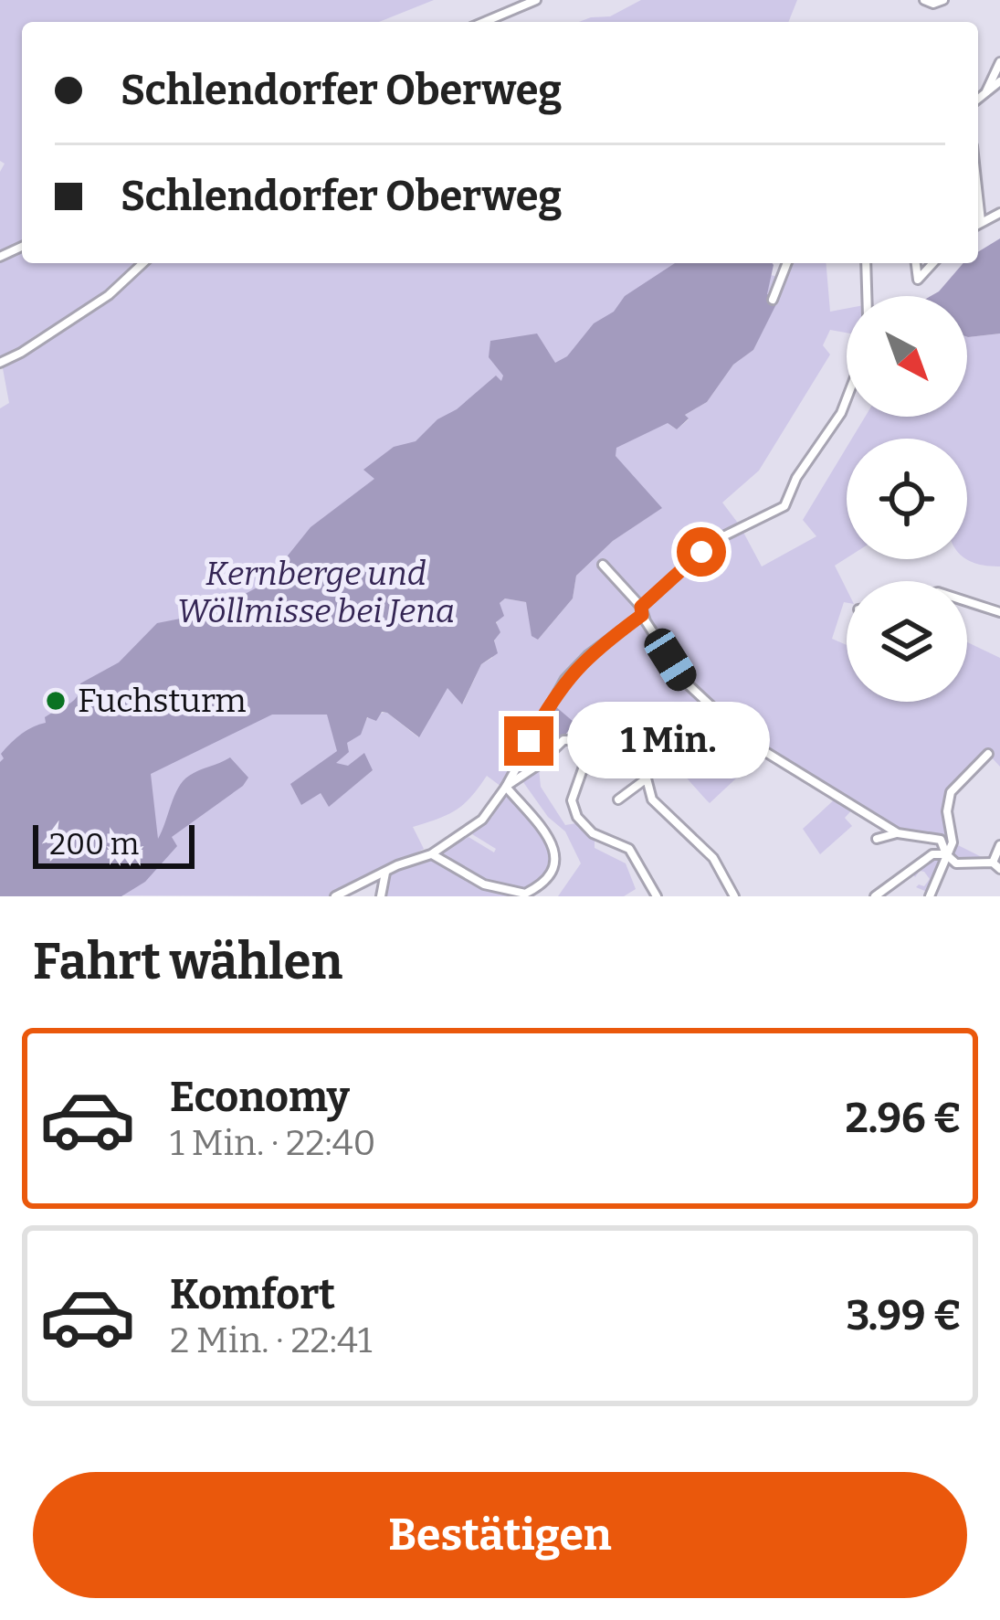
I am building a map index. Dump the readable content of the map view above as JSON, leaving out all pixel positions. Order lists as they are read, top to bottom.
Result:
{
  "parks": ["Kernberge und Wöllmisse bei Jena"],
  "places": ["Fuchsturm"],
  "scale_bar": "200 m",
  "north": "bottom right",
  "page": {
    "banner": ["Schlendorfer Oberweg", "Schlendorfer Oberweg"],
    "bubble": "1 Min.",
    "scale": "200 m",
    "heading": "Fahrt wählen",
    "list": [
      {
        "name": "Economy",
        "note": "1 Min. · 22:40",
        "value": "2.96 €"
      },
      {
        "name": "Komfort",
        "note": "2 Min. · 22:41",
        "value": "3.99 €"
      }
    ],
    "buttons": "Bestätigen"
  }
}
